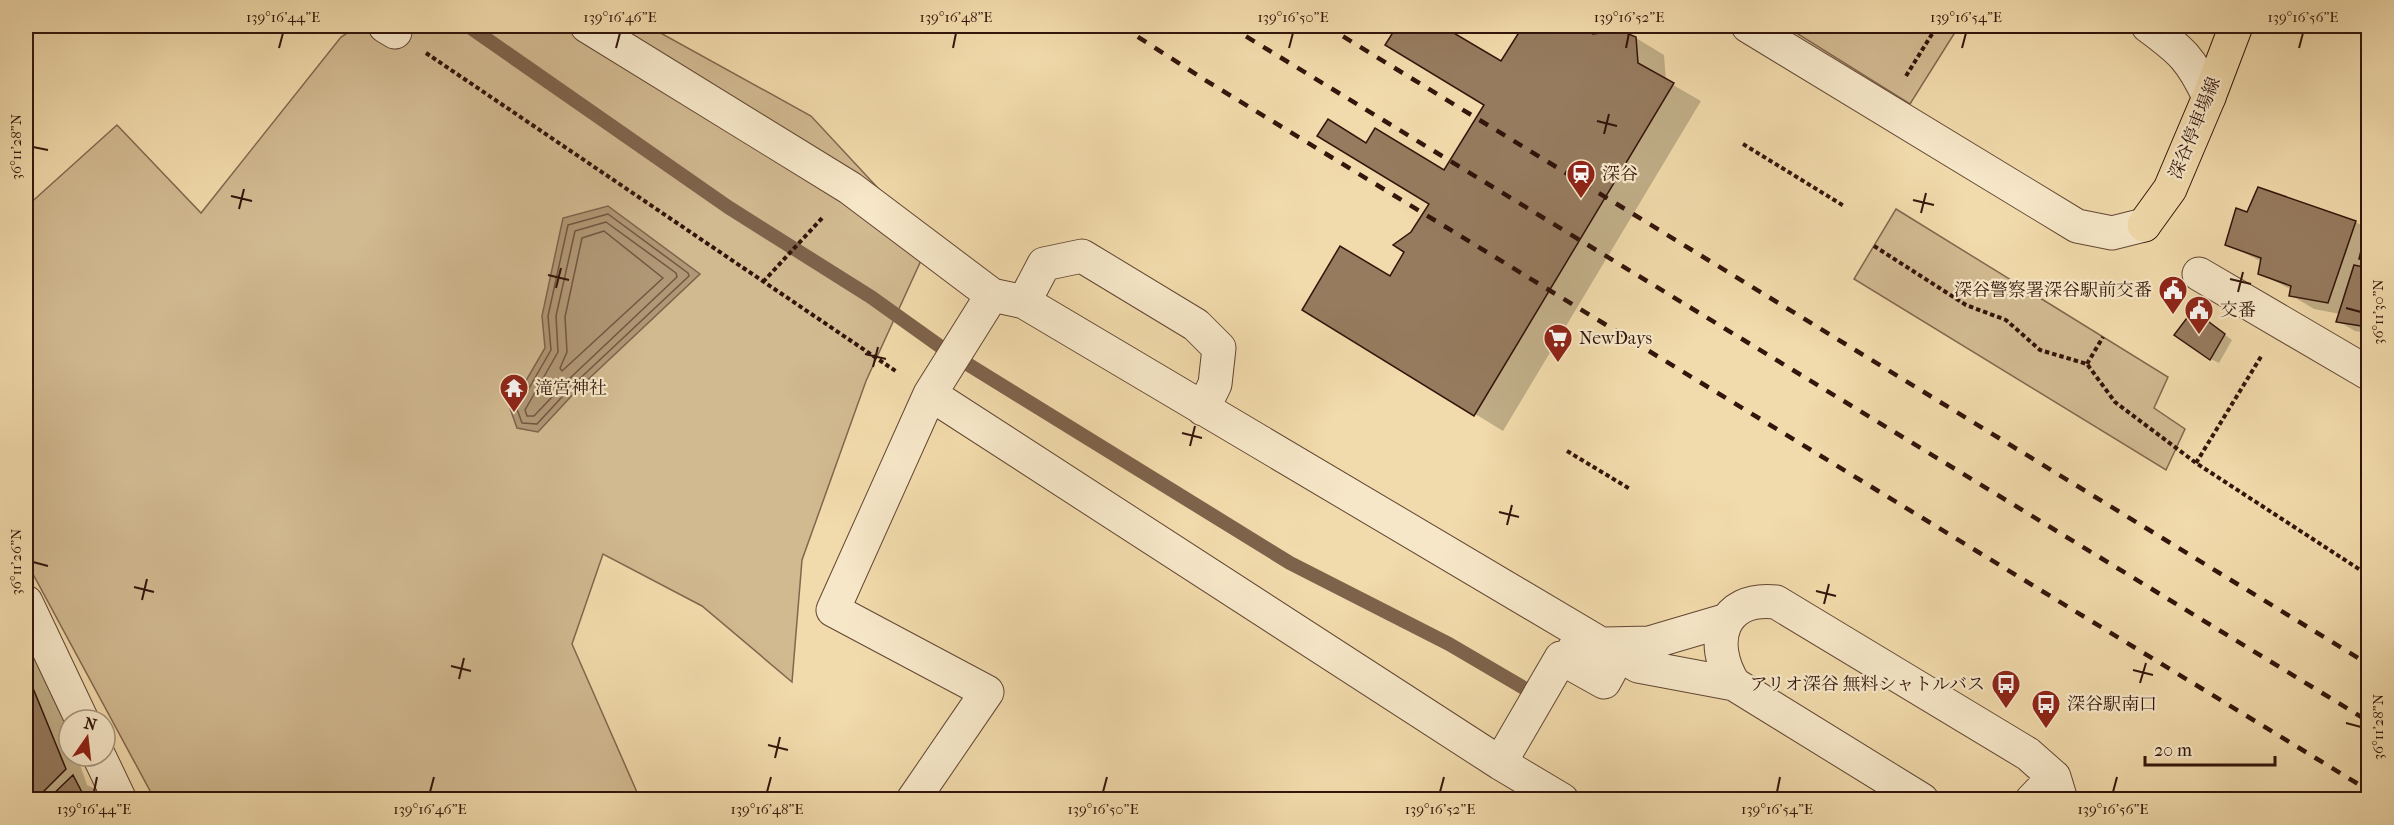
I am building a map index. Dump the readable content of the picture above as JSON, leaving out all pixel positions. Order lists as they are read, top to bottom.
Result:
{
  "streets": {
    "main road": ["深谷停車場線"]
  },
  "places": {
    "station": ["深谷"],
    "public building": ["深谷警察署深谷駅前交番", "交番"],
    "supermarket": ["NewDays"],
    "temple": ["滝宮神社"],
    "bus stop": ["アリオ深谷 無料シャトルバス", "深谷駅南口"]
  },
  "scale_bar": "20 m",
  "north": "top",
  "coordinates": [
    "139°16'44\"E",
    "139°16'46\"E",
    "139°16'48\"E",
    "139°16'50\"E",
    "139°16'52\"E",
    "139°16'54\"E",
    "139°16'56\"E",
    "36°11'28\"N",
    "36°11'30\"N",
    "36°11'26\"N"
  ]
}
